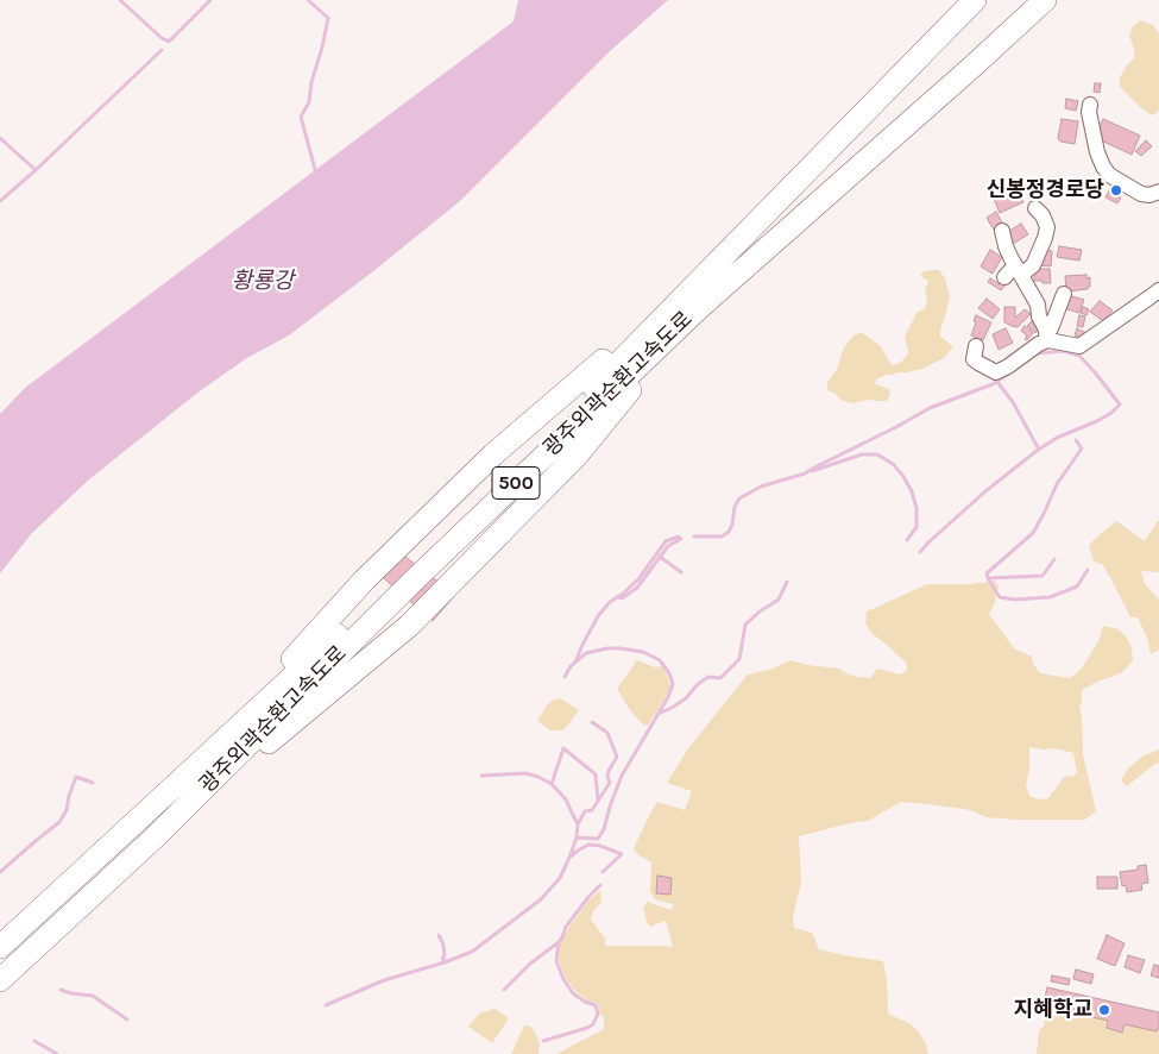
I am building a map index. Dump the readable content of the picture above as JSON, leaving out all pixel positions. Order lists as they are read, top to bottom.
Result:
{
  "streets": {
    "highway": ["광주외곽순환고속도로", "500"]
  },
  "water": ["황룡강"],
  "places": ["신봉정경로당", "지혜학교"]
}
